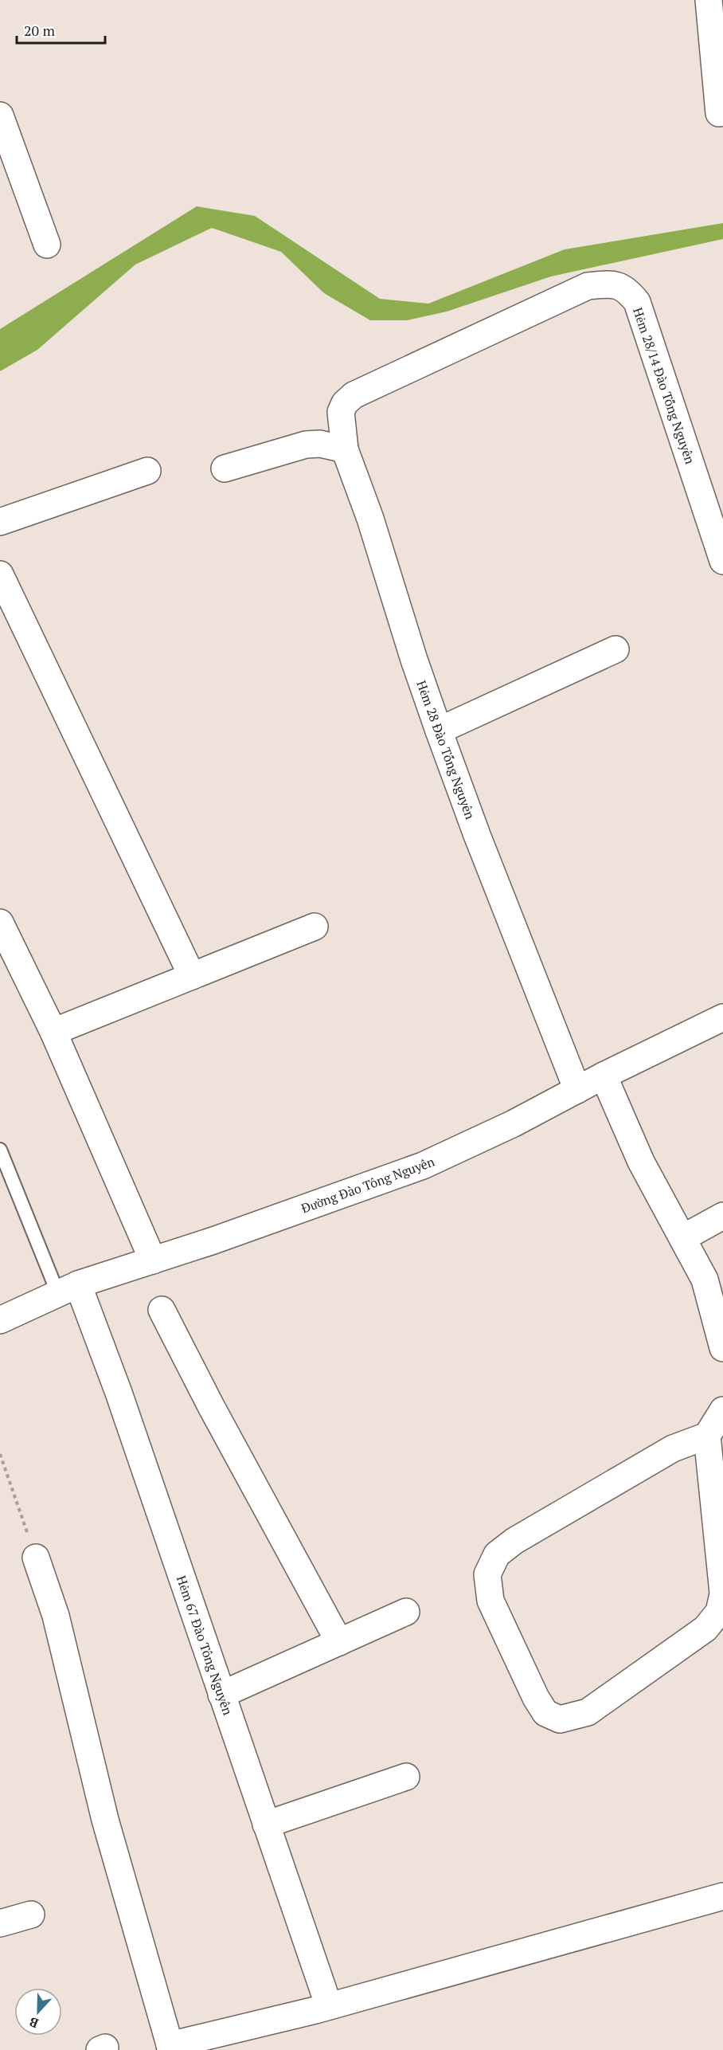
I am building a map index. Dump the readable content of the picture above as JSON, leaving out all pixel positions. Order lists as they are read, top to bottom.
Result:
{
  "streets": {
    "street": [
      "Hẻm 28/14 Đào Tống Nguyên",
      "Hẻm 28 Đào Tống Nguyên",
      "Đường Đào Tông Nguyên",
      "Hẻm 67 Đào Tông Nguyên"
    ]
  },
  "crossings": [
    ["Hẻm 28/14 Đào Tống Nguyên", "Hẻm 28 Đào Tống Nguyên"],
    ["Hẻm 28 Đào Tống Nguyên", "Đường Đào Tông Nguyên"],
    ["Đường Đào Tông Nguyên", "Hẻm 67 Đào Tông Nguyên"]
  ],
  "scale_bar": "20 m",
  "north": "bottom"
}
